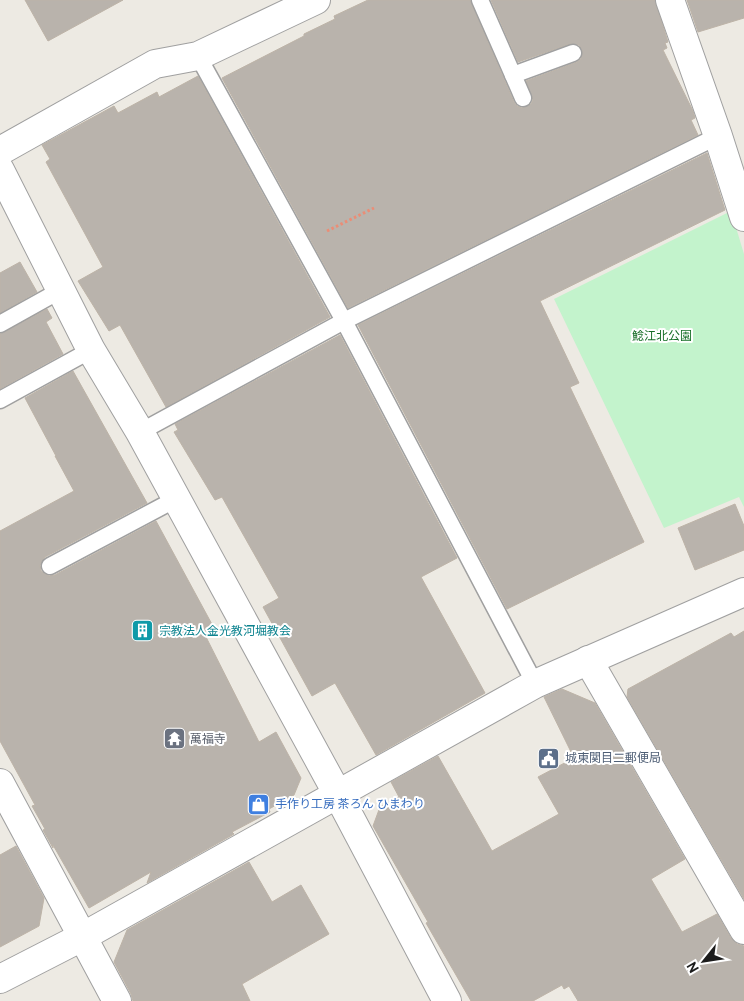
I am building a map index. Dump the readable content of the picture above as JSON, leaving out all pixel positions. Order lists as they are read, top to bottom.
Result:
{
  "parks": ["鯰江北公園"],
  "places": {
    "building": ["宗教法人金光教河堀教会"],
    "temple": ["萬福寺"],
    "public building": ["城東関目二郵便局"],
    "shop": ["手作り工房 茶ろん ひまわり"]
  },
  "north": "bottom left"
}
